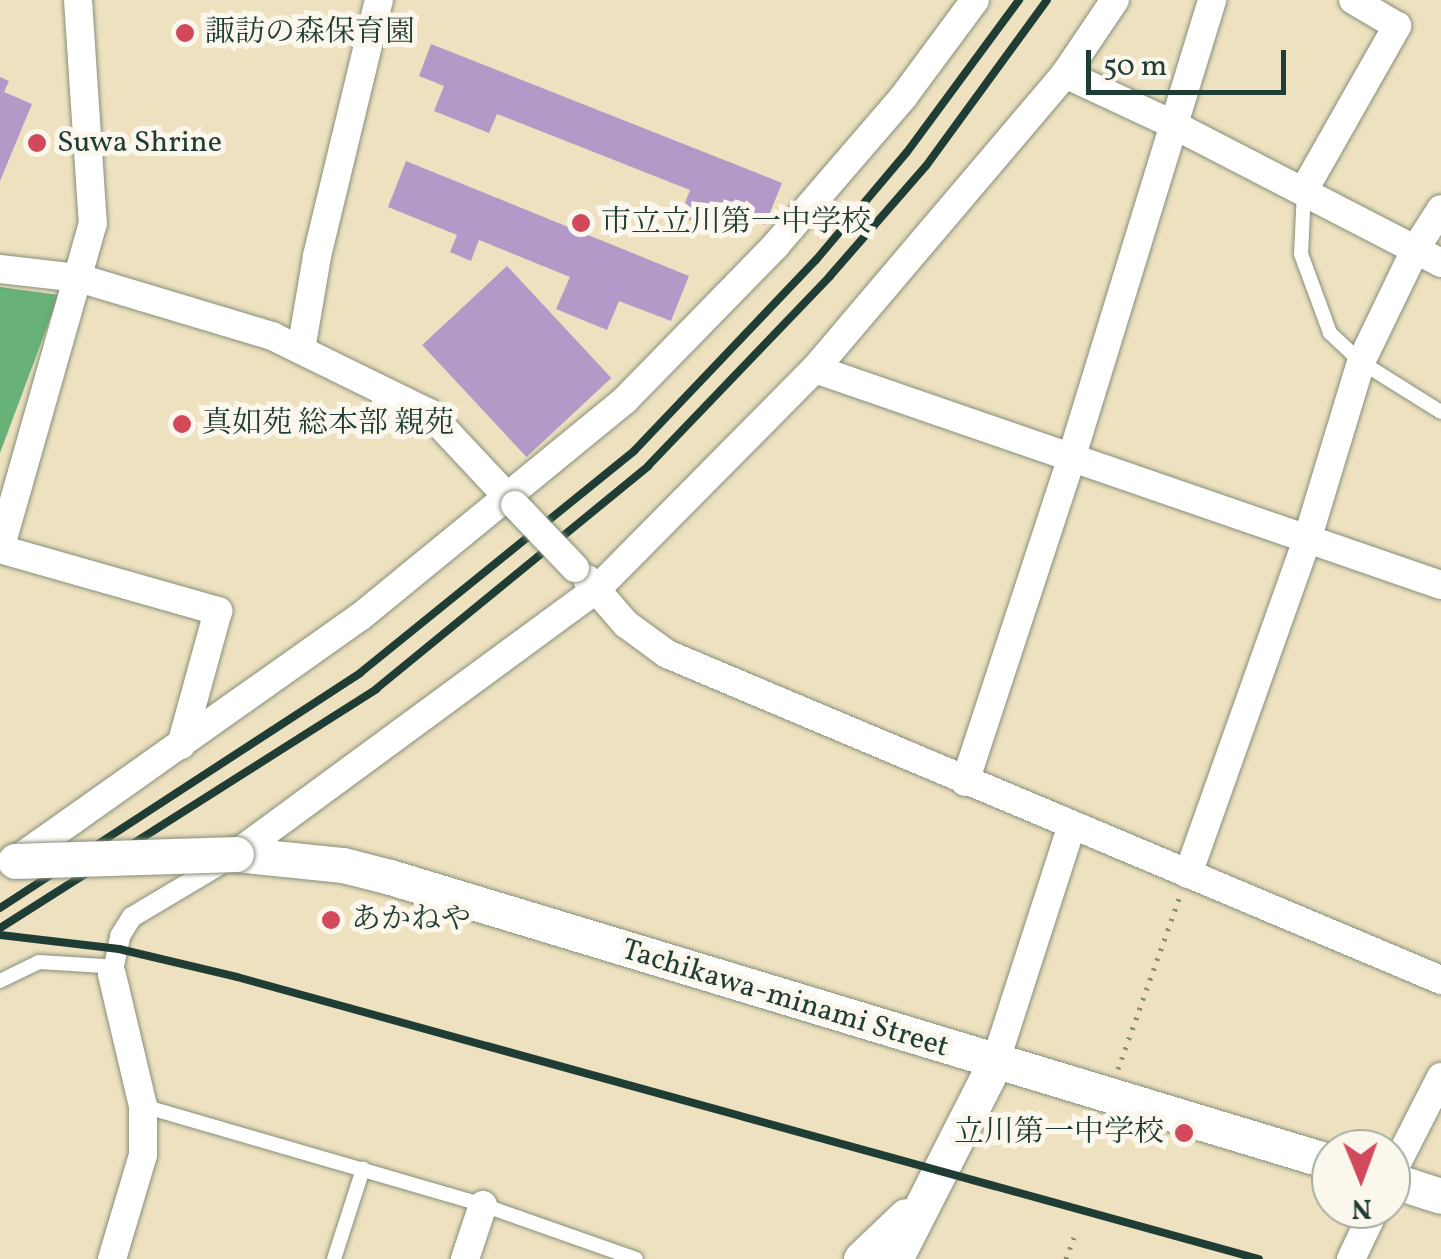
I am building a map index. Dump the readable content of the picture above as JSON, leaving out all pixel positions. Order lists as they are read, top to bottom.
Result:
{
  "streets": {
    "street": ["Tachikawa-minami Street"]
  },
  "places": [
    "諏訪の森保育園",
    "Suwa Shrine",
    "市立立川第一中学校",
    "真如苑 総本部 親苑",
    "あかねや",
    "立川第一中学校"
  ],
  "scale_bar": "50 m",
  "north": "bottom"
}
